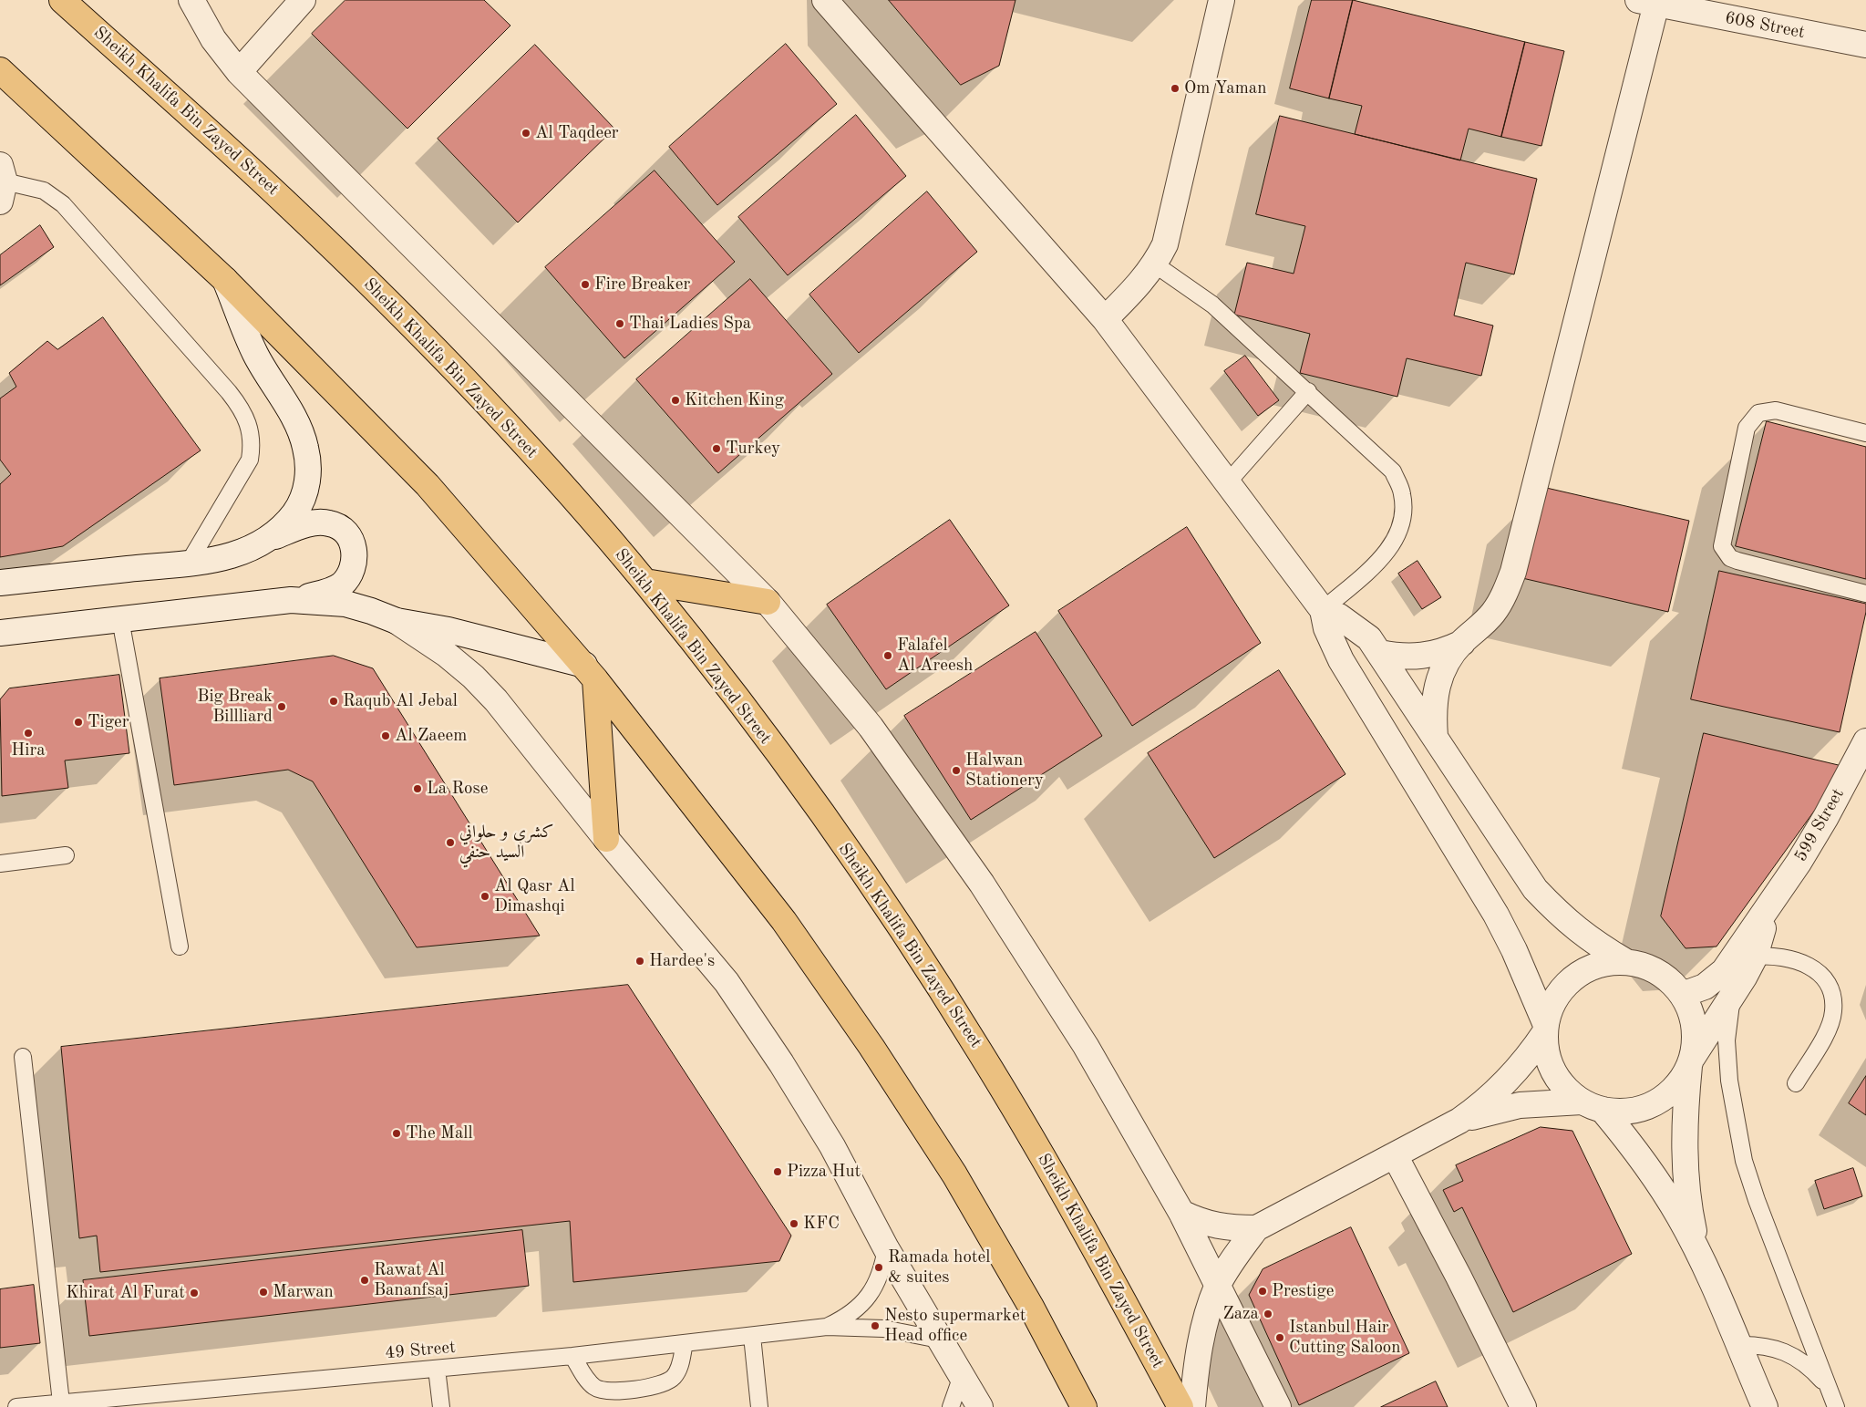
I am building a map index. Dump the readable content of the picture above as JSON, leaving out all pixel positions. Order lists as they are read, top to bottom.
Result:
{
  "streets": {
    "main road": ["Sheikh Khalifa Bin Zayed Street"],
    "street": ["608 Street", "599 Street"],
    "lane": ["49 Street"]
  },
  "places": [
    "Om Yaman",
    "Al Taqdeer",
    "Fire Breaker",
    "Thai Ladies Spa",
    "Kitchen King",
    "Turkey",
    "Falafel Al Areesh",
    "Raqub Al Jebal",
    "Big Break Billliard",
    "Tiger",
    "Hira",
    "Al Zaeem",
    "Halwan Stationery",
    "La Rose",
    "كشري و حلواني السيد حنفي",
    "Al Qasr Al Dimashqi",
    "Hardee's",
    "The Mall",
    "Pizza Hut",
    "KFC",
    "Ramada hotel & suites",
    "Rawat Al Bananfsaj",
    "Prestige",
    "Marwan",
    "Khirat Al Furat",
    "Zaza",
    "Nesto supermarket Head office",
    "Istanbul Hair Cutting Saloon"
  ]
}
